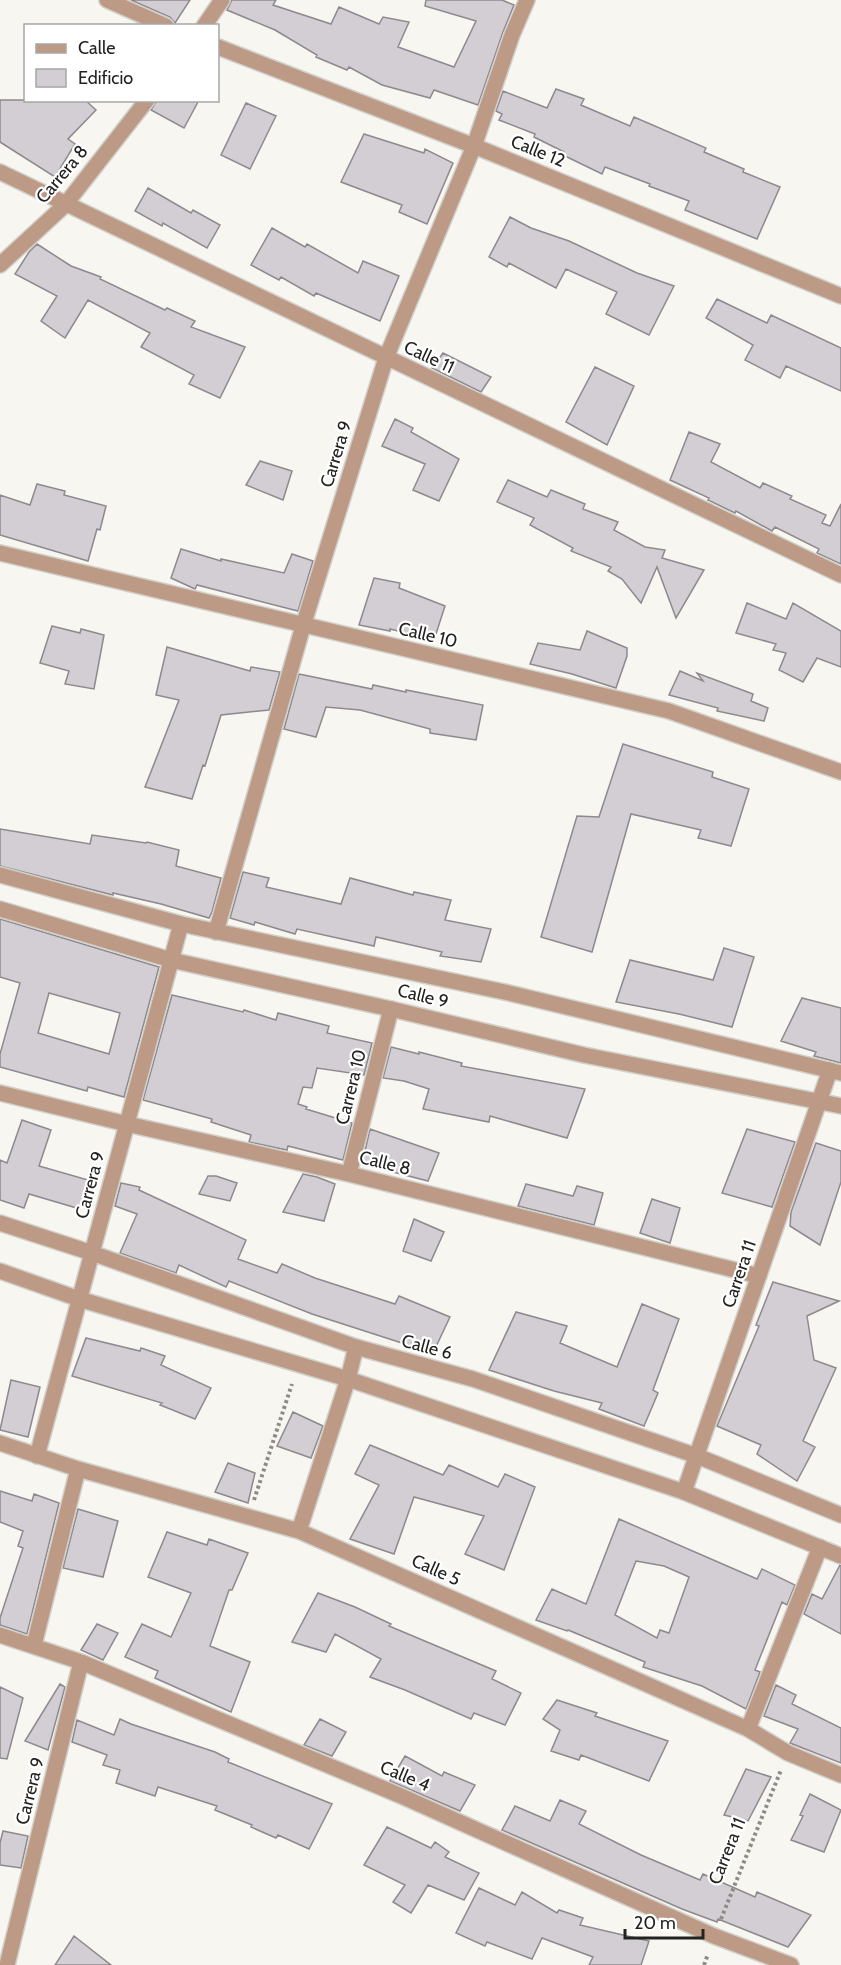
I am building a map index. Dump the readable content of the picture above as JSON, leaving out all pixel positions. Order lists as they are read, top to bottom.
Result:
{
  "streets": {
    "street": [
      "Calle 12",
      "Carrera 8",
      "Calle 11",
      "Carrera 9",
      "Calle 10",
      "Calle 9",
      "Carrera 10",
      "Calle 8",
      "Carrera 11",
      "Calle 6",
      "Calle 5",
      "Calle 4"
    ]
  },
  "crossings": [
    ["Calle 12", "Carrera 9"],
    ["Carrera 8", "Calle 11"],
    ["Calle 11", "Carrera 9"],
    ["Carrera 9", "Calle 10"],
    ["Carrera 9", "Calle 9"],
    ["Carrera 9", "Calle 8"],
    ["Carrera 9", "Calle 6"],
    ["Carrera 9", "Calle 5"],
    ["Carrera 9", "Calle 4"],
    ["Calle 9", "Carrera 10"],
    ["Calle 9", "Carrera 11"],
    ["Carrera 10", "Calle 8"],
    ["Calle 8", "Carrera 11"],
    ["Carrera 11", "Calle 6"],
    ["Carrera 11", "Calle 5"],
    ["Carrera 11", "Calle 4"]
  ],
  "legend": ["Calle", "Edificio"],
  "scale_bar": "20 m"
}
